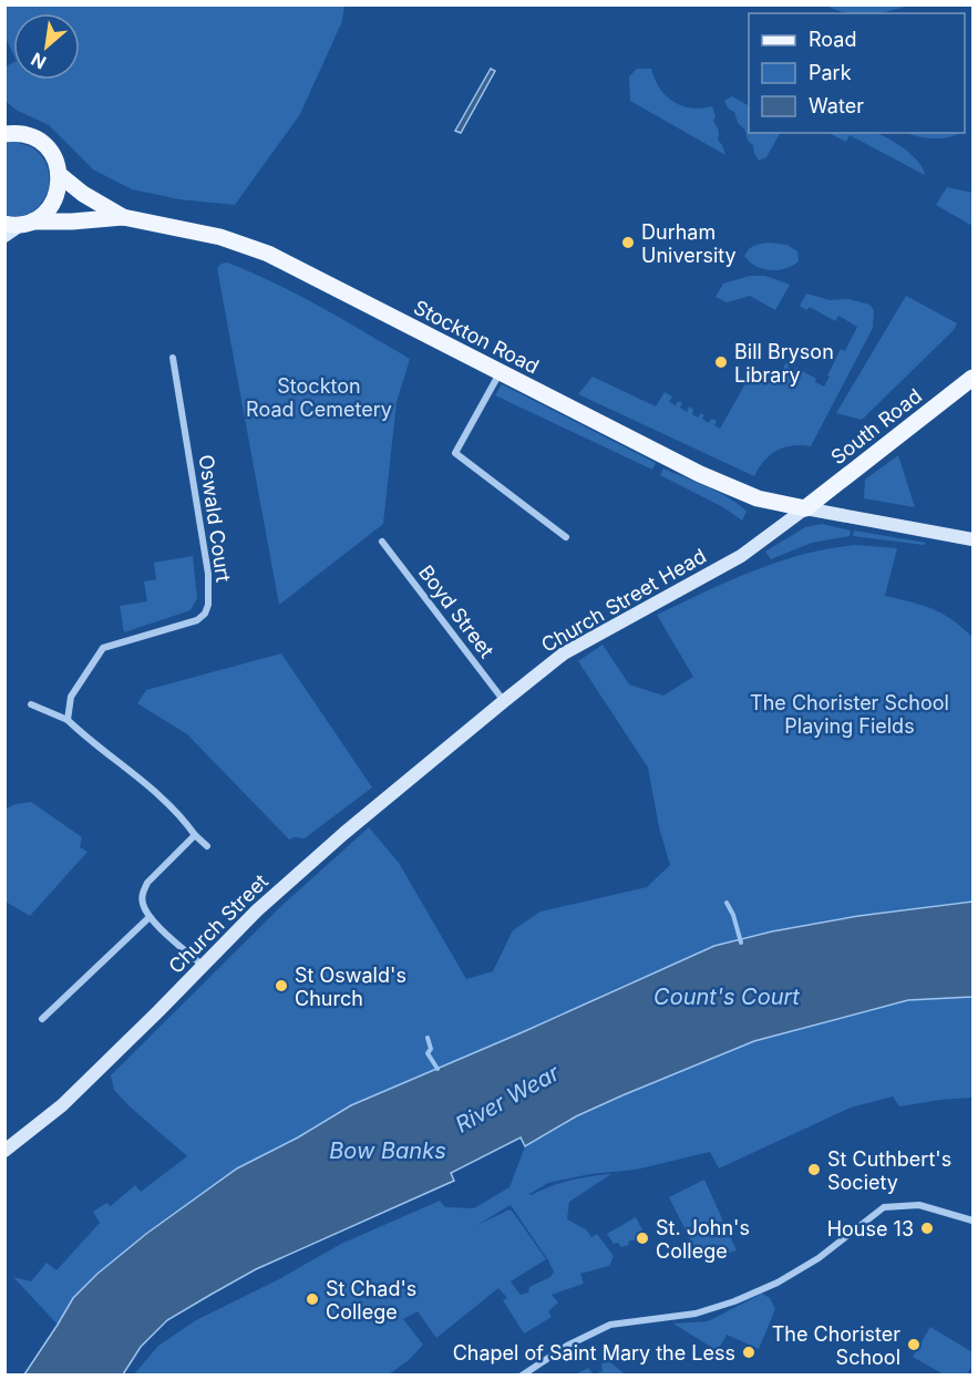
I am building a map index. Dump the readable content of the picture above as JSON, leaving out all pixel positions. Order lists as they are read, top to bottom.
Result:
{
  "streets": {
    "main road": ["Stockton Road", "South Road"],
    "street": [
      "Oswald Court",
      "Church Street Head",
      "Boyd Street",
      "Church Street"
    ]
  },
  "crossings": [
    ["Stockton Road", "South Road"],
    ["Stockton Road", "Church Street Head"],
    ["South Road", "Church Street Head"],
    ["Church Street Head", "Boyd Street"],
    ["Church Street Head", "Church Street"]
  ],
  "water": ["Count's Court", "River Wear", "Bow Banks"],
  "parks": ["Stockton Road Cemetery", "The Chorister School Playing Fields"],
  "places": [
    "Durham University",
    "Bill Bryson Library",
    "St Oswald's Church",
    "St Cuthbert's Society",
    "House 13",
    "St. John's College",
    "St Chad's College",
    "The Chorister School",
    "Chapel of Saint Mary the Less"
  ],
  "legend": ["Road", "Park", "Water"],
  "north": "bottom left"
}
